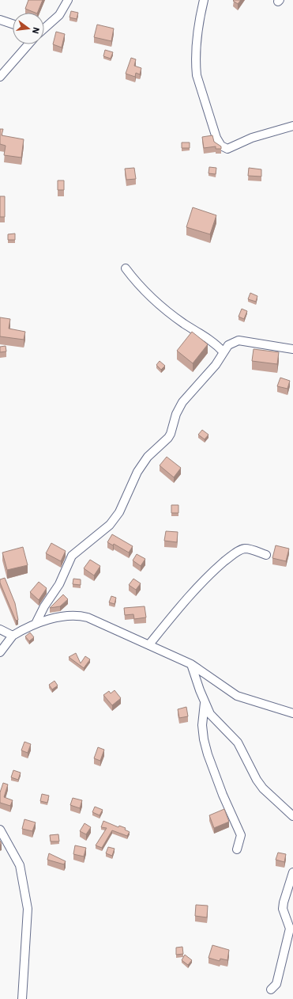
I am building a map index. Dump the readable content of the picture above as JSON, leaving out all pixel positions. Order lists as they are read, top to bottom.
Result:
{
  "north": "right"
}
